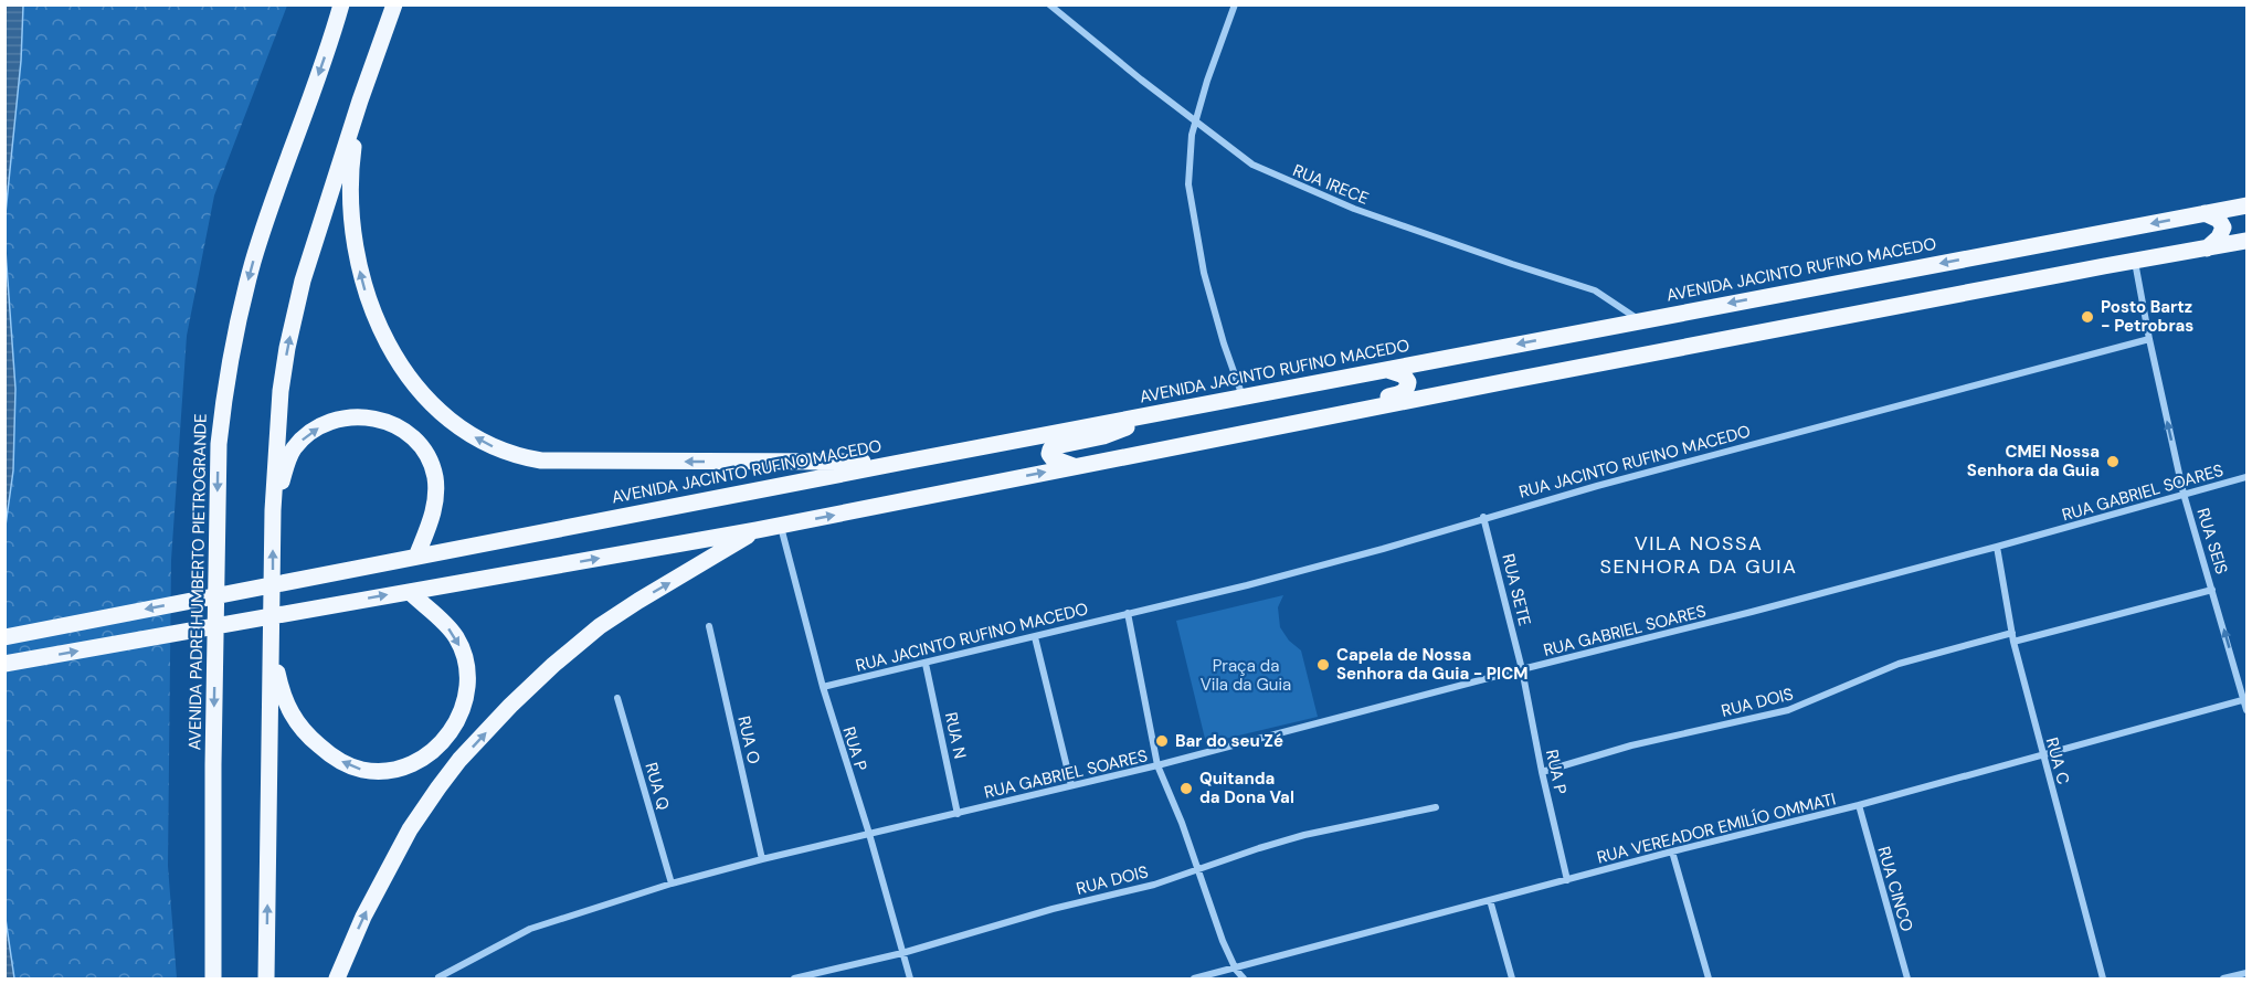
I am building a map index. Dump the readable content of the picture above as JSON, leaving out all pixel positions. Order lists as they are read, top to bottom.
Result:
{
  "streets": {
    "main road": ["AVENIDA JACINTO RUFINO MACEDO", "AVENIDA PADRE HUMBERTO PIETROGRANDE"],
    "street": [
      "RUA IRECE",
      "RUA JACINTO RUFINO MACEDO",
      "RUA GABRIEL SOARES",
      "RUA SEIS",
      "RUA SETE",
      "RUA DOIS",
      "RUA N",
      "RUA O",
      "RUA P",
      "RUA C",
      "RUA Q",
      "RUA VEREADOR EMILÍO OMMATI",
      "RUA CINCO"
    ]
  },
  "crossings": [
    ["RUA IRECE", "AVENIDA JACINTO RUFINO MACEDO"],
    ["RUA JACINTO RUFINO MACEDO", "RUA SEIS"],
    ["RUA JACINTO RUFINO MACEDO", "RUA SETE"],
    ["RUA JACINTO RUFINO MACEDO", "RUA N"],
    ["RUA JACINTO RUFINO MACEDO", "RUA P"],
    ["RUA GABRIEL SOARES", "RUA SEIS"],
    ["RUA GABRIEL SOARES", "RUA SETE"],
    ["RUA GABRIEL SOARES", "RUA N"],
    ["RUA GABRIEL SOARES", "RUA O"],
    ["RUA GABRIEL SOARES", "RUA P"],
    ["RUA GABRIEL SOARES", "RUA C"],
    ["RUA GABRIEL SOARES", "RUA Q"],
    ["RUA SEIS", "RUA VEREADOR EMILÍO OMMATI"],
    ["RUA SETE", "RUA P"],
    ["RUA DOIS", "RUA P"],
    ["RUA DOIS", "RUA C"],
    ["RUA P", "RUA VEREADOR EMILÍO OMMATI"],
    ["RUA C", "RUA VEREADOR EMILÍO OMMATI"],
    ["RUA VEREADOR EMILÍO OMMATI", "RUA CINCO"]
  ],
  "one_way": ["RUA SEIS"],
  "districts": ["VILA NOSSA SENHORA DA GUIA"],
  "parks": ["Praça da Vila da Guia"],
  "places": [
    "Posto Bartz - Petrobras",
    "CMEI Nossa Senhora da Guia",
    "Capela de Nossa Senhora da Guia - PICM",
    "Bar do seu Zé",
    "Quitanda da Dona Val"
  ]
}
